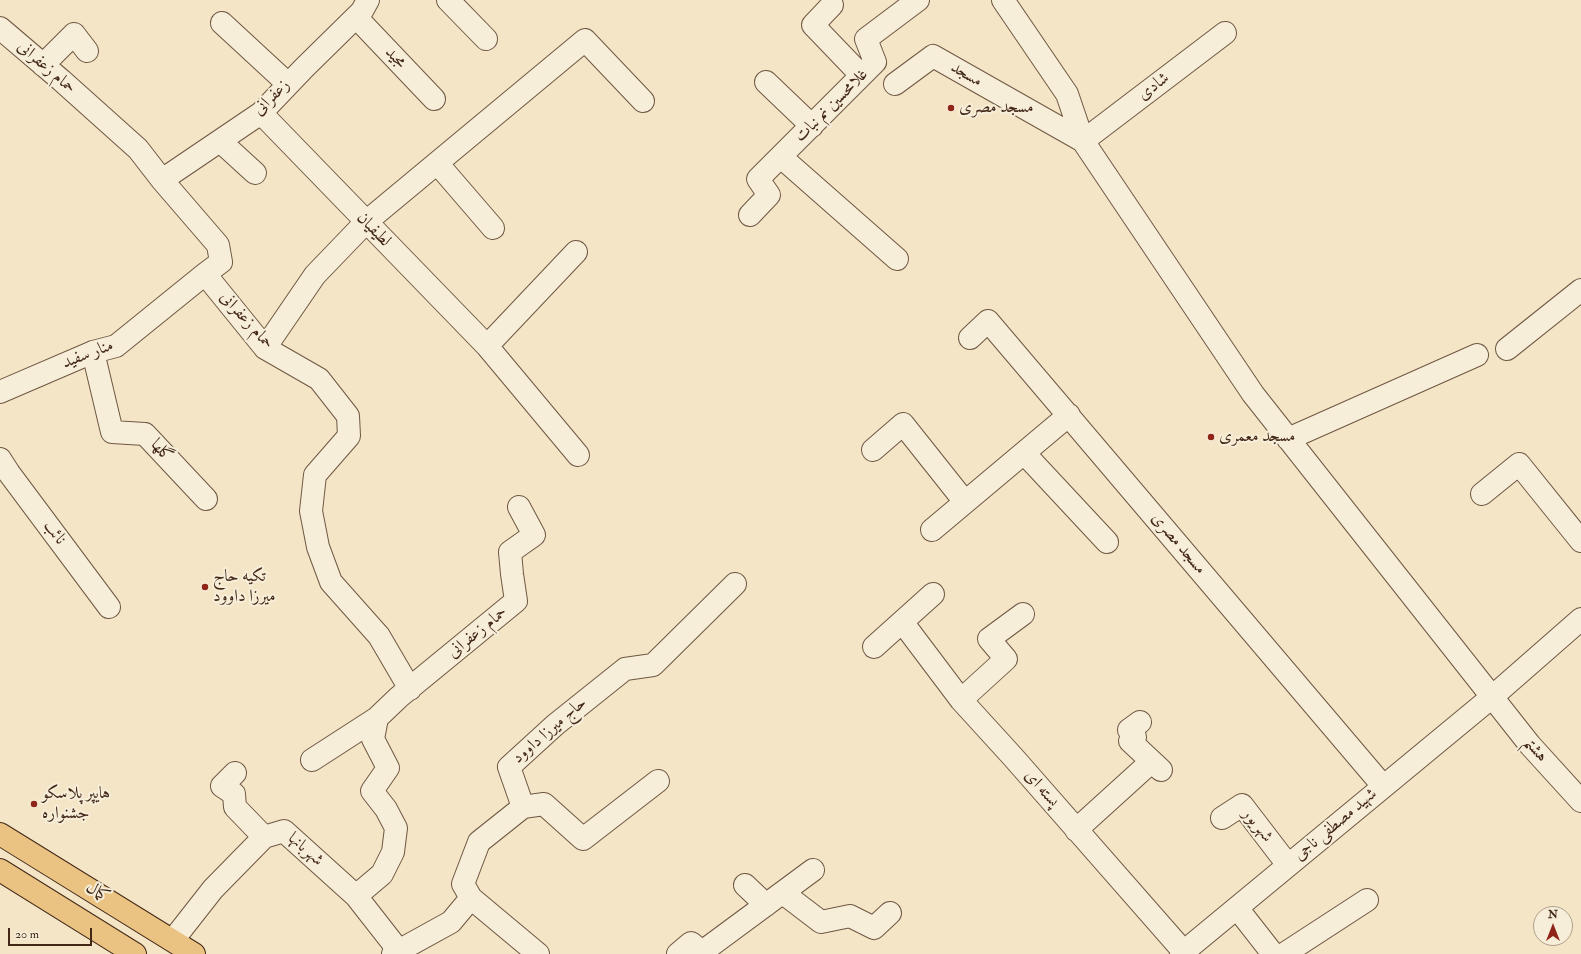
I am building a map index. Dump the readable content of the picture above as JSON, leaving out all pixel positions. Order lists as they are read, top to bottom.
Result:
{
  "streets": {
    "main road": ["کمال"],
    "street": [
      "مجید",
      "حمام زعفرانی",
      "مسجد",
      "شادی",
      "زعفرانی",
      "غلامحسین نم نبات",
      "لطیفیان",
      "منار سفید",
      "گلها",
      "نائب",
      "مسجد مصری",
      "حاج میرزا داوود",
      "هشتم",
      "پسته ای",
      "شهید مصطفی ناجی",
      "شهریور",
      "شهربانها"
    ]
  },
  "crossings": [
    ["مجید", "زعفرانی"],
    ["حمام زعفرانی", "زعفرانی"],
    ["حمام زعفرانی", "منار سفید"],
    ["مسجد", "شادی"],
    ["مسجد", "هشتم"],
    ["شادی", "هشتم"],
    ["زعفرانی", "لطیفیان"],
    ["منار سفید", "گلها"],
    ["مسجد مصری", "شهید مصطفی ناجی"],
    ["هشتم", "شهید مصطفی ناجی"],
    ["پسته ای", "شهید مصطفی ناجی"],
    ["شهید مصطفی ناجی", "شهریور"],
    ["شهربانها", "کمال"]
  ],
  "places": [
    "مسجد مصری",
    "مسجد معمری",
    "تکیه حاج میرزا داوود",
    "هایپر پلاسکو جشنواره"
  ],
  "scale_bar": "20 m",
  "north": "top"
}
